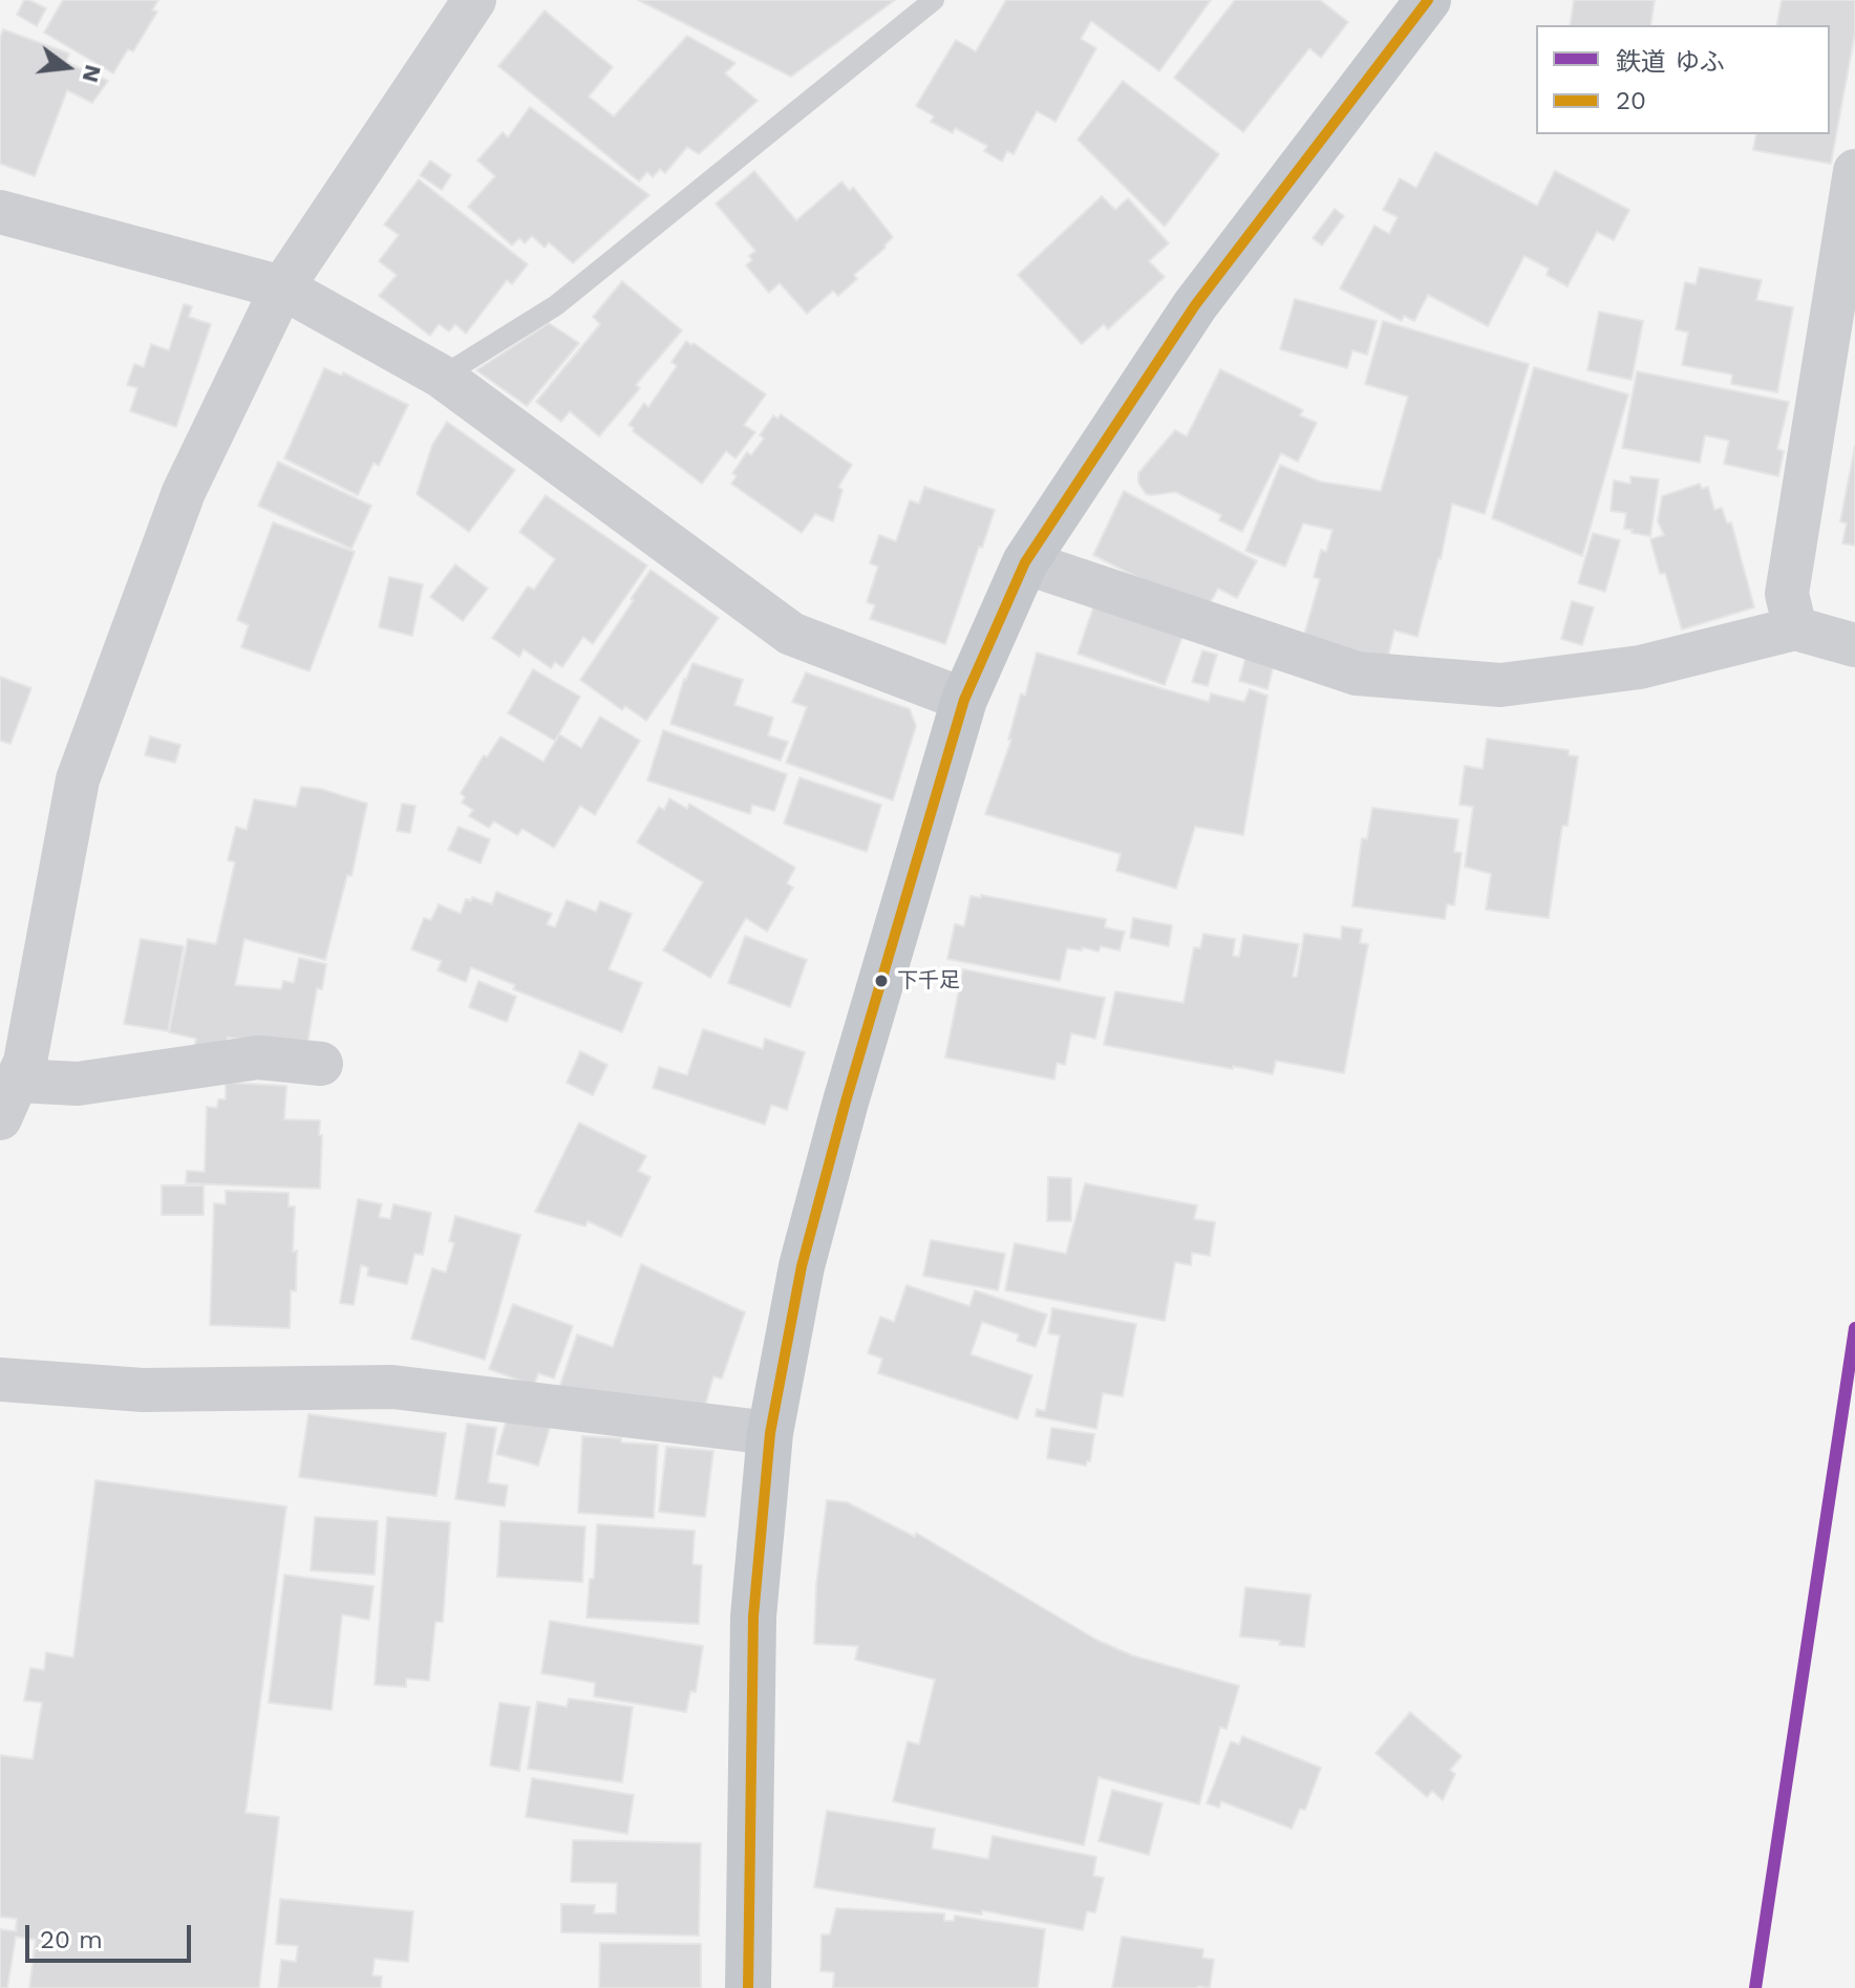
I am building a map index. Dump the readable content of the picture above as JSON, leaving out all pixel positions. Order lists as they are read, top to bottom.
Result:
{
  "places": ["下千足"],
  "lines": ["transit line 20", "rail line ゆふ"],
  "legend": ["鉄道 ゆふ", "20"],
  "scale_bar": "20 m",
  "north": "right"
}
